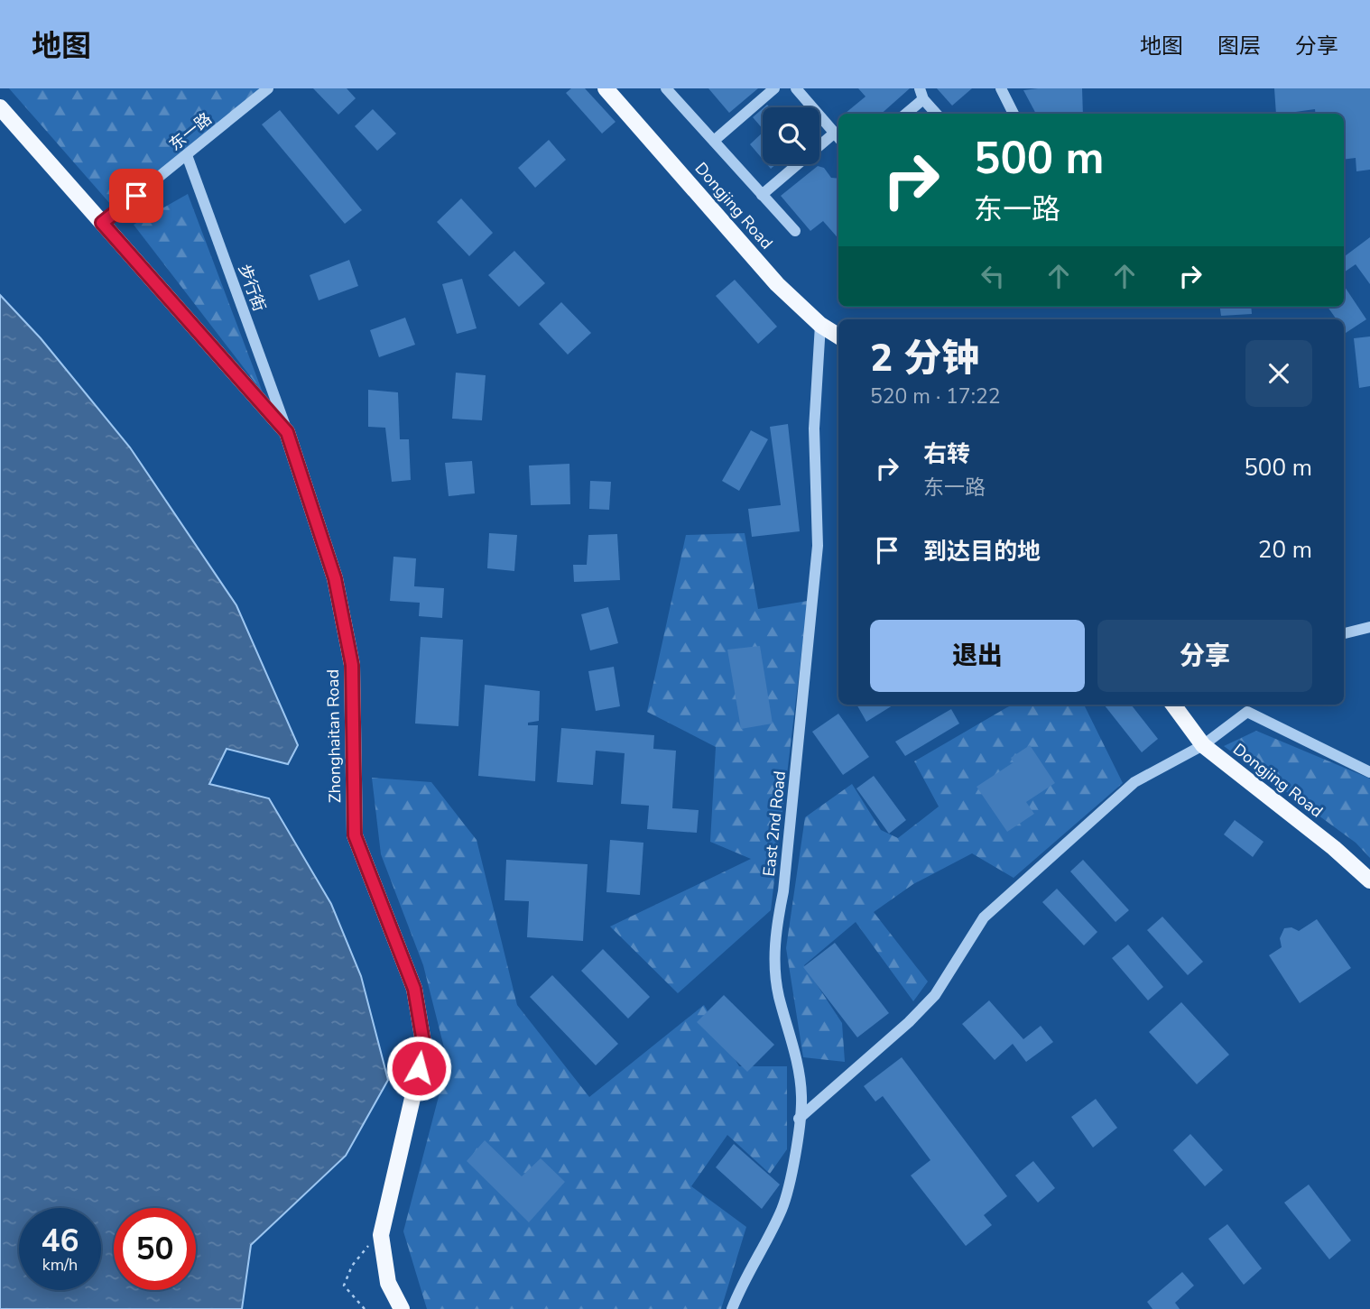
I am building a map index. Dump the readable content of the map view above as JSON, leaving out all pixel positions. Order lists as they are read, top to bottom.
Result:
{
  "streets": {
    "main road": ["Dongjing Road", "Zhonghaitan Road"],
    "street": ["东一路", "步行街", "East 2nd Road"]
  },
  "crossings": [
    ["东一路", "步行街"],
    ["东一路", "Zhonghaitan Road"],
    ["Dongjing Road", "East 2nd Road"],
    ["步行街", "Zhonghaitan Road"]
  ],
  "page": {
    "header": "地图",
    "nav": ["地图", "图层", "分享"],
    "turn": ["500 m", "东一路"],
    "heading": ["2 分钟", "520 m · 17:22"],
    "list": [
      {
        "name": "右转",
        "note": "东一路",
        "value": "500 m"
      },
      {
        "name": "到达目的地",
        "value": "20 m"
      }
    ],
    "buttons": ["退出", "分享"],
    "speed": "46 km/h",
    "limit": "50"
  }
}
